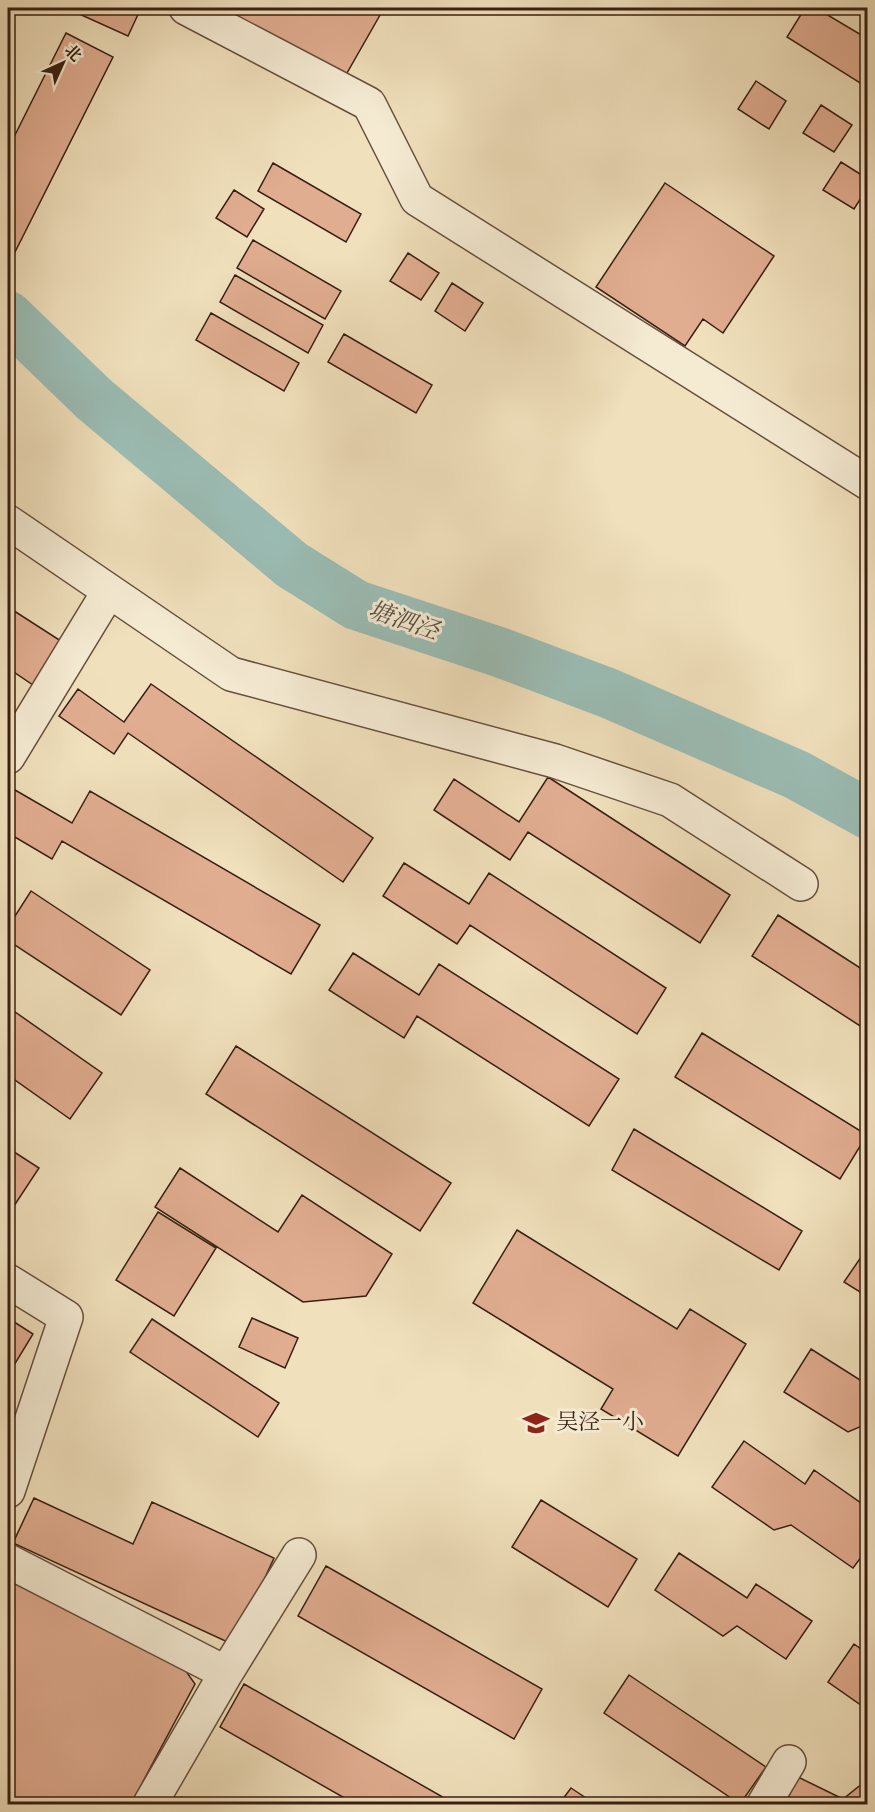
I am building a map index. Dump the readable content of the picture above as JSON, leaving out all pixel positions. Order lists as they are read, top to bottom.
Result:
{
  "water": ["塘泗泾"],
  "places": {
    "school or university": ["吴泾一小"]
  },
  "north": "top right"
}
